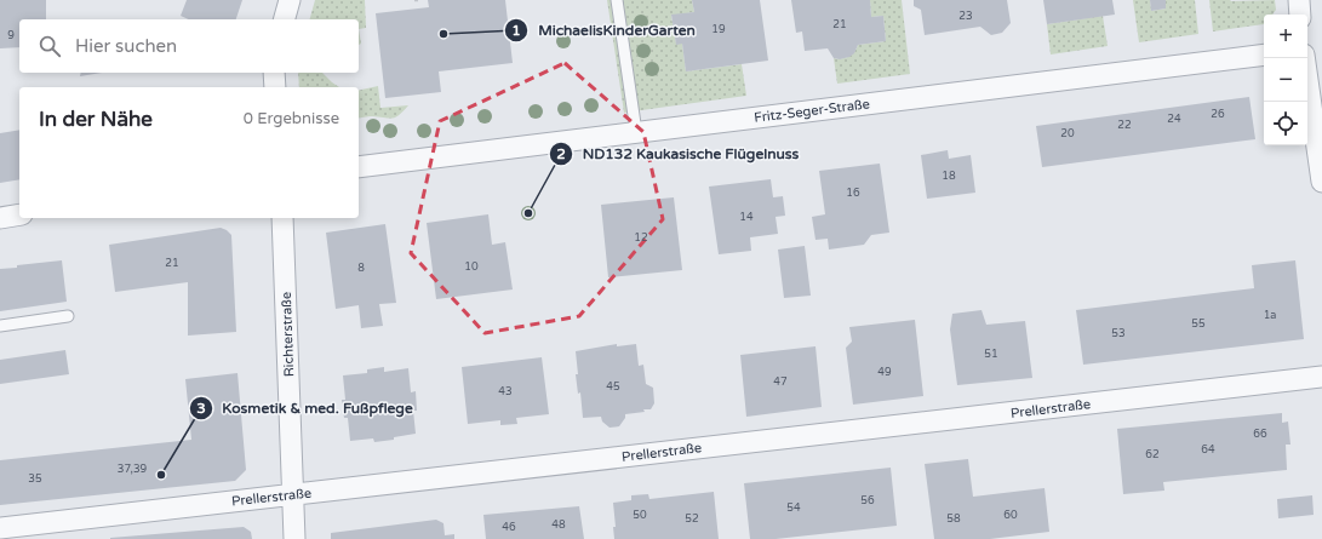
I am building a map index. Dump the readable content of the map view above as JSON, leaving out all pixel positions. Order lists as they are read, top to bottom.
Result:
{
  "streets": {
    "street": ["Fritz-Seger-Straße", "Richterstraße", "Prellerstraße"]
  },
  "crossings": [
    ["Richterstraße", "Prellerstraße"]
  ],
  "places": ["MichaelisKinderGarten", "ND132 Kaukasische Flügelnuss", "Kosmetik & med. Fußpflege"],
  "house_numbers": [
    "23",
    "21",
    "19",
    "9",
    "26",
    "24",
    "22",
    "20",
    "18",
    "16",
    "14",
    "12",
    "21",
    "10",
    "8",
    "1a",
    "55",
    "53",
    "51",
    "49",
    "47",
    "45",
    "43",
    "66",
    "64",
    "62",
    "37,39",
    "35",
    "56",
    "54",
    "50",
    "60",
    "52",
    "58",
    "48",
    "46"
  ],
  "page": {
    "map_buttons": ["+", "−"],
    "search": "Hier suchen",
    "heading": ["In der Nähe", "0 Ergebnisse"]
  }
}
